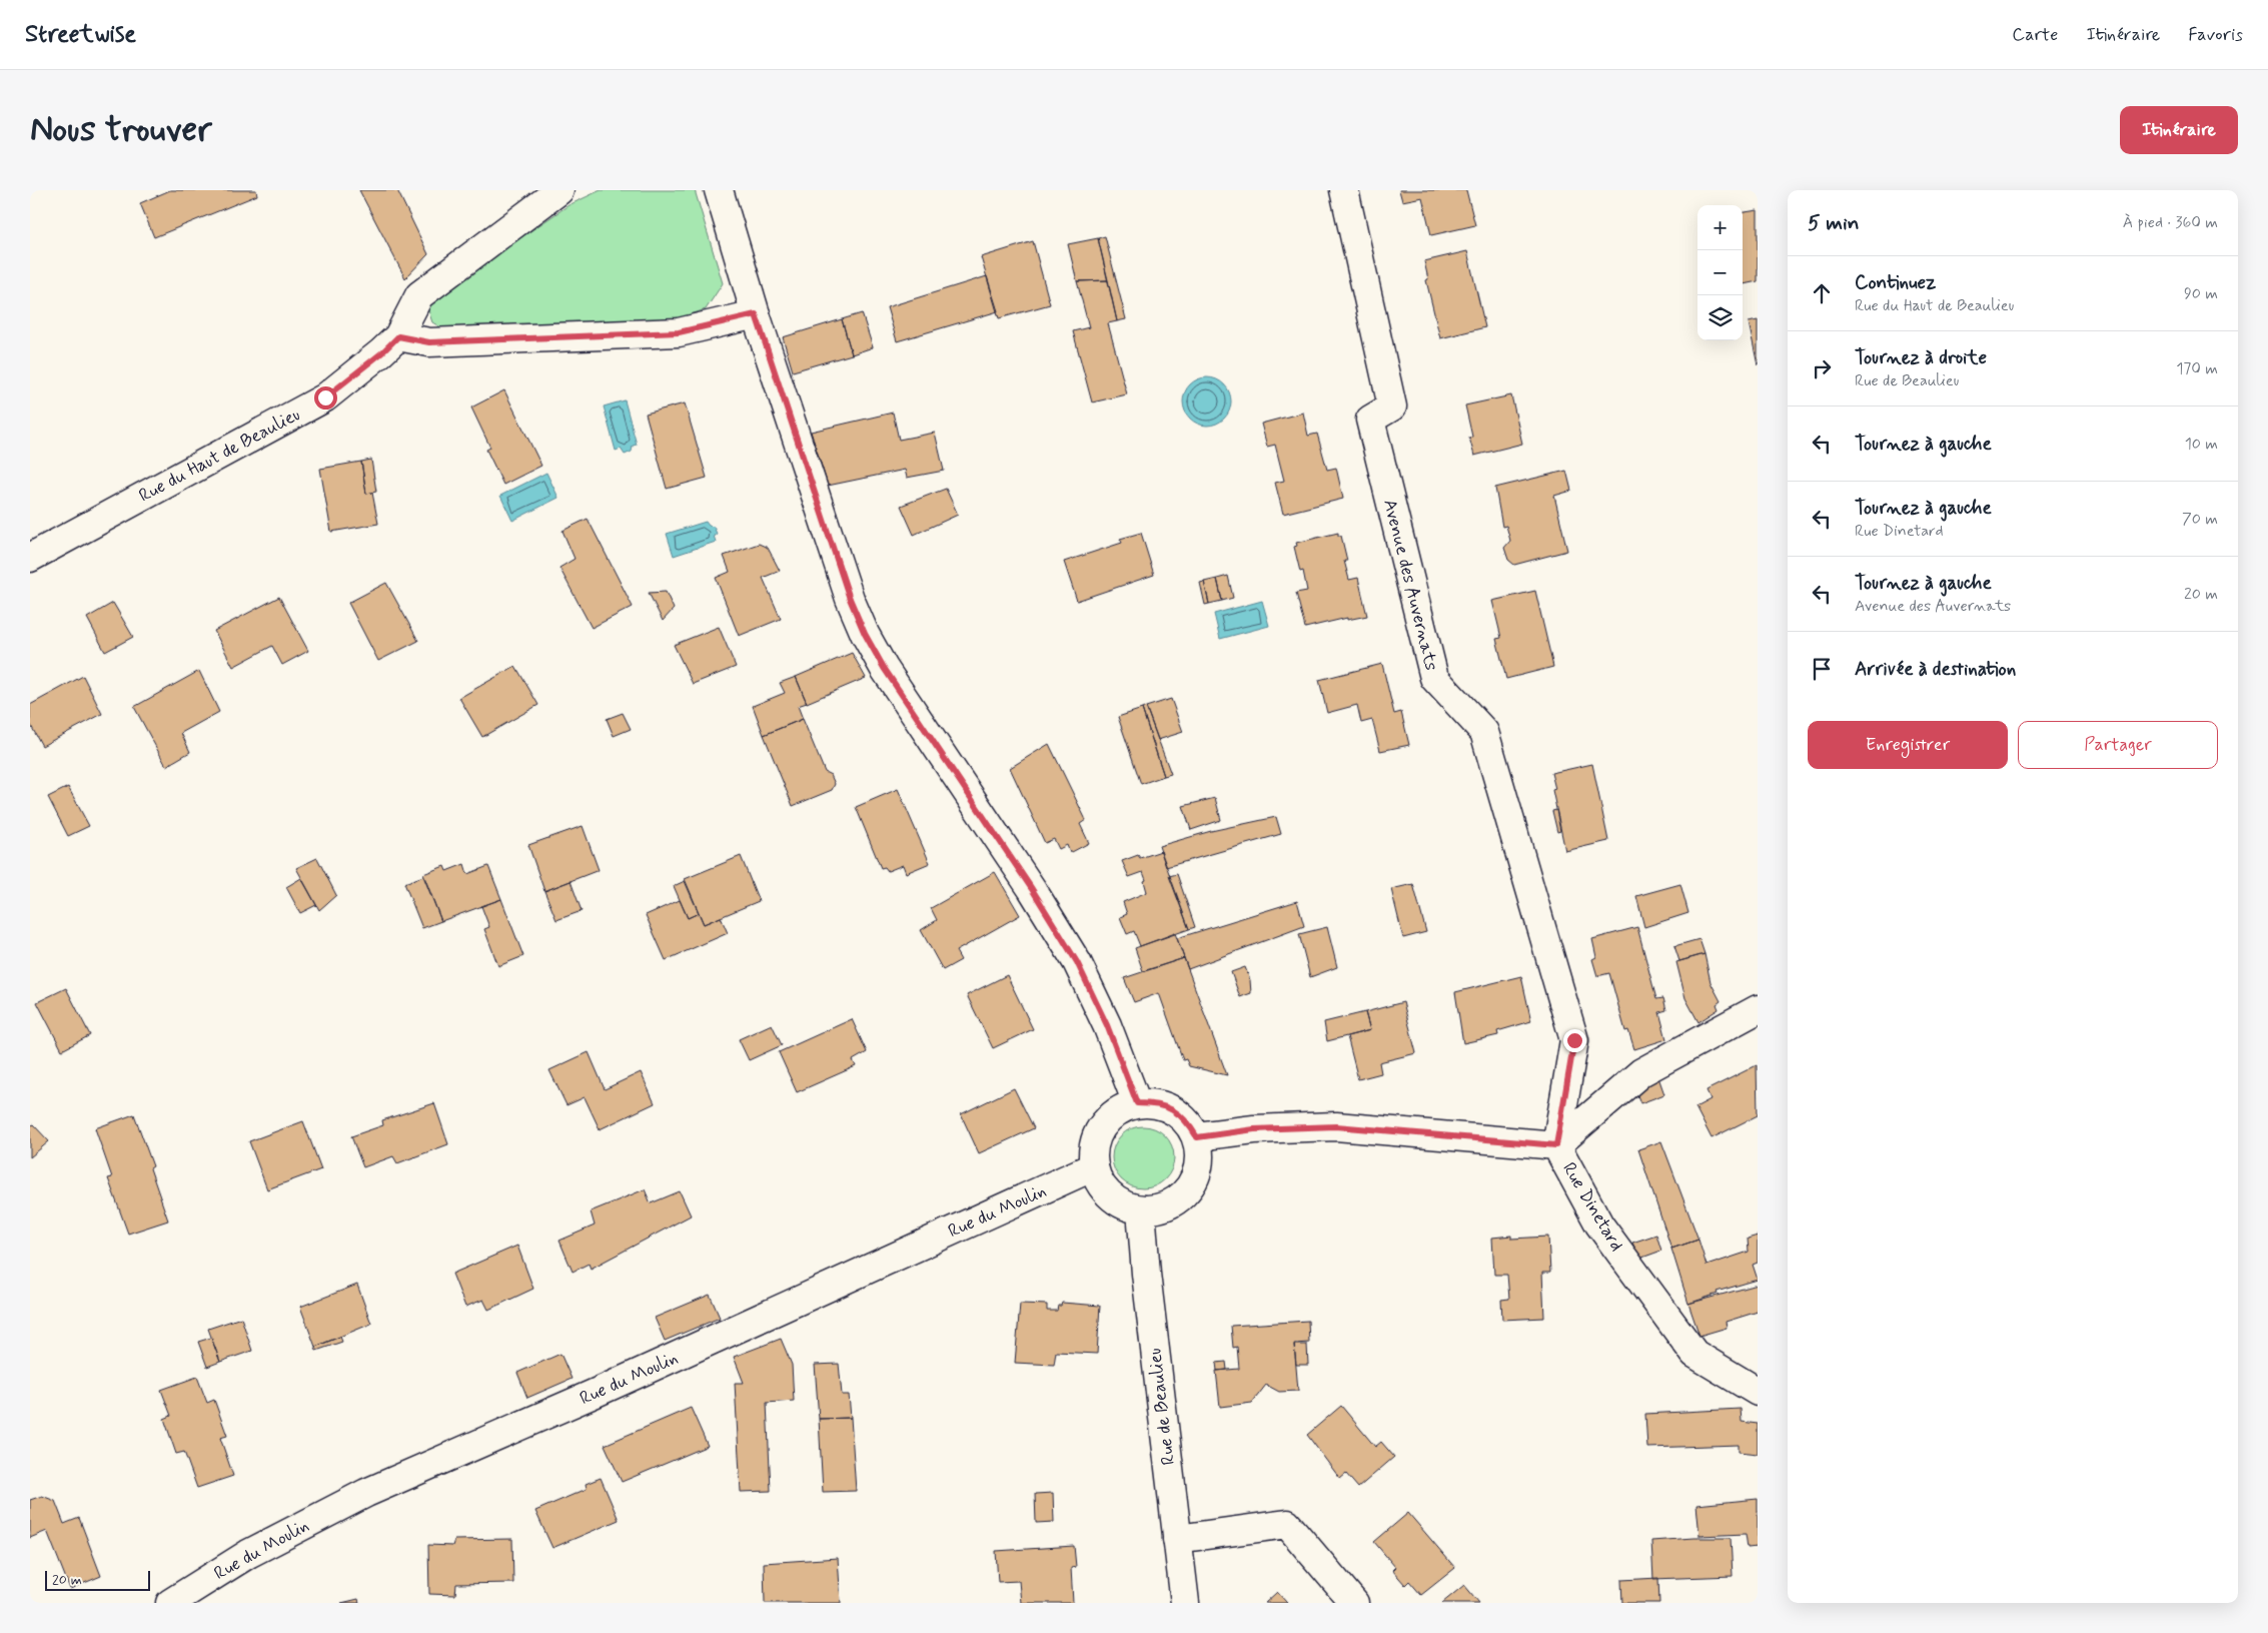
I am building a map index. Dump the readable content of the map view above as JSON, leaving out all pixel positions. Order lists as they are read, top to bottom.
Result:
{
  "streets": {
    "street": [
      "Rue du Haut de Beaulieu",
      "Avenue des Auvernats",
      "Rue Dinetard",
      "Rue du Moulin",
      "Rue de Beaulieu"
    ]
  },
  "crossings": [
    ["Avenue des Auvernats", "Rue Dinetard"],
    ["Rue Dinetard", "Rue du Moulin"],
    ["Rue Dinetard", "Rue de Beaulieu"],
    ["Rue du Moulin", "Rue de Beaulieu"]
  ],
  "scale_bar": "20 m",
  "page": {
    "header": "Streetwise",
    "nav": ["Carte", "Itinéraire", "Favoris"],
    "buttons": [
      "Itinéraire",
      ["Enregistrer", "Partager"]
    ],
    "title": "Nous trouver",
    "heading": ["5 min", "À pied · 360 m"],
    "map_buttons": ["+", "−"],
    "list": [
      ["Continuez", "Rue du Haut de Beaulieu", "90 m"],
      ["Tournez à droite", "Rue de Beaulieu", "170 m"],
      ["Tournez à gauche", "10 m"],
      ["Tournez à gauche", "Rue Dinetard", "70 m"],
      ["Tournez à gauche", "Avenue des Auvernats", "20 m"],
      "Arrivée à destination"
    ],
    "scale": "20 m"
  }
}
